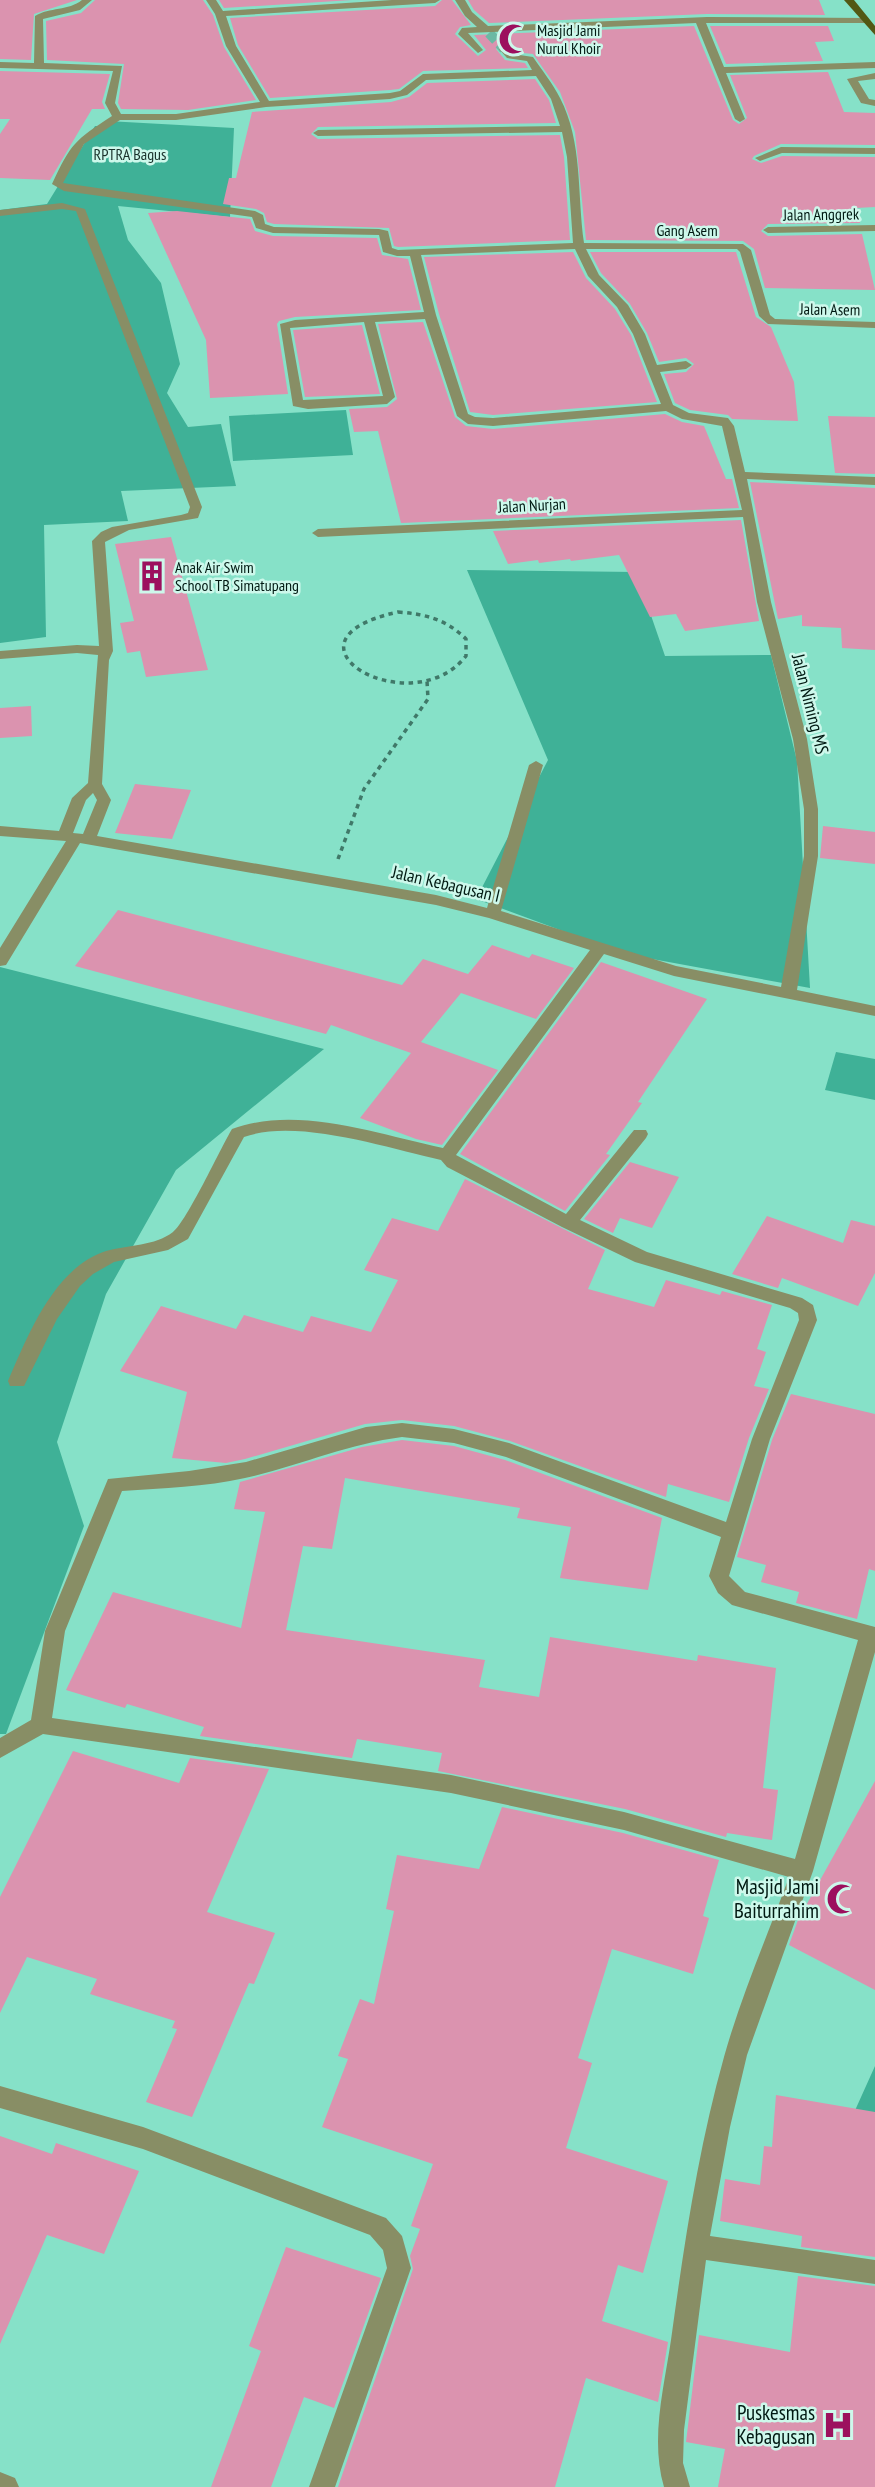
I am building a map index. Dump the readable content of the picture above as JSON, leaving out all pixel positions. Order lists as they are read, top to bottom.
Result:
{
  "streets": {
    "street": [
      "Jalan Anggrek",
      "Gang Asem",
      "Jalan Asem",
      "Jalan Nurjan",
      "Jalan Niming MS",
      "Jalan Kebagusan I"
    ]
  },
  "crossings": [
    ["Gang Asem", "Jalan Asem"],
    ["Jalan Nurjan", "Jalan Niming MS"],
    ["Jalan Niming MS", "Jalan Kebagusan I"]
  ],
  "parks": ["RPTRA Bagus"],
  "places": {
    "mosque": ["Masjid Jami Nurul Khoir", "Masjid Jami Baiturrahim"],
    "building": ["Anak Air Swim School TB Simatupang"],
    "hospital": ["Puskesmas Kebagusan"]
  }
}
